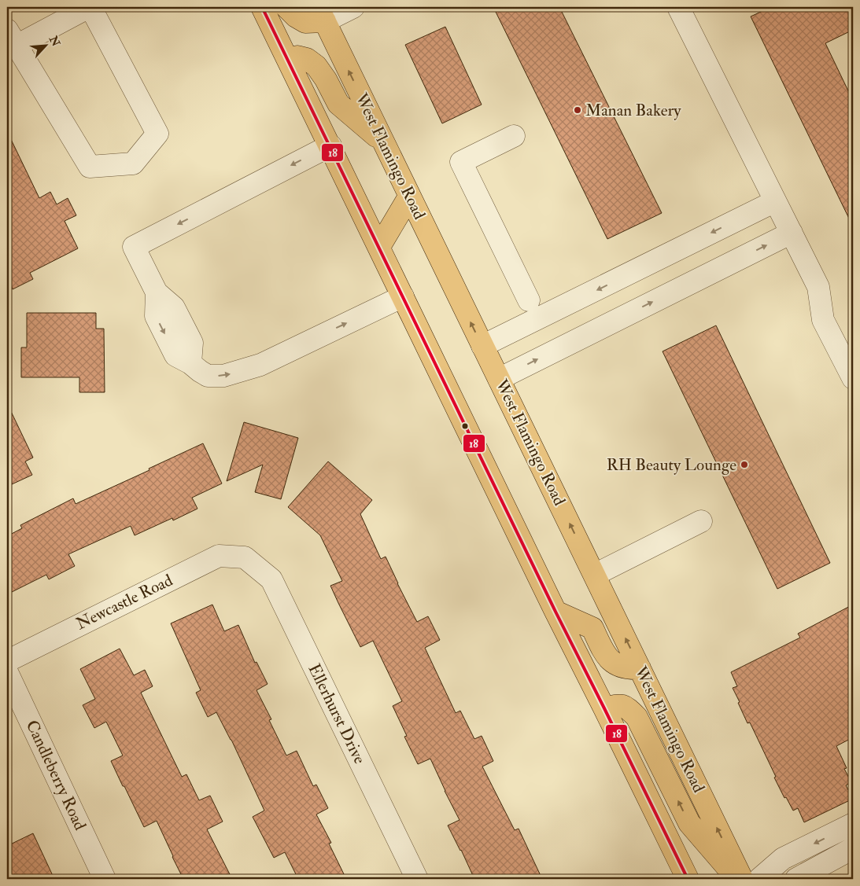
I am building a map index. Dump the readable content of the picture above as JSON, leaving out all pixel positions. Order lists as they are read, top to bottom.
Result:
{
  "streets": {
    "main road": ["West Flamingo Road"],
    "street": ["Newcastle Road", "Ellerhurst Drive", "Candleberry Road"]
  },
  "crossings": [
    ["Newcastle Road", "Ellerhurst Drive"]
  ],
  "places": ["Manan Bakery", "RH Beauty Lounge"],
  "lines": ["transit line 18"],
  "north": "top right"
}
